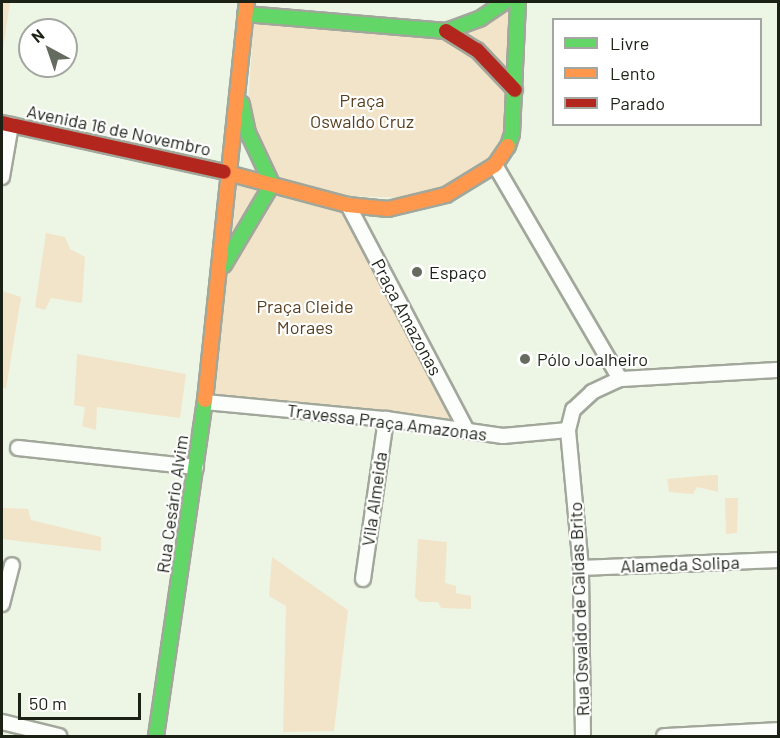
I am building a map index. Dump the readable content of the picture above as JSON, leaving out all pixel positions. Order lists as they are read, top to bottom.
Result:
{
  "streets": {
    "main road": ["Avenida 16 de Novembro", "Rua Cesário Alvim"],
    "street": [
      "Praça Amazonas",
      "Travessa Praça Amazonas",
      "Vila Almeida",
      "Alameda Solipa",
      "Rua Osvaldo de Caldas Brito"
    ]
  },
  "crossings": [
    ["Avenida 16 de Novembro", "Praça Amazonas"],
    ["Avenida 16 de Novembro", "Rua Cesário Alvim"],
    ["Praça Amazonas", "Travessa Praça Amazonas"],
    ["Travessa Praça Amazonas", "Vila Almeida"],
    ["Travessa Praça Amazonas", "Rua Cesário Alvim"],
    ["Travessa Praça Amazonas", "Rua Osvaldo de Caldas Brito"],
    ["Alameda Solipa", "Rua Osvaldo de Caldas Brito"]
  ],
  "parks": ["Praça Oswaldo Cruz", "Praça Cleide Moraes"],
  "places": ["Espaço", "Pólo Joalheiro"],
  "legend": ["Livre", "Lento", "Parado"],
  "scale_bar": "50 m",
  "north": "top left"
}
